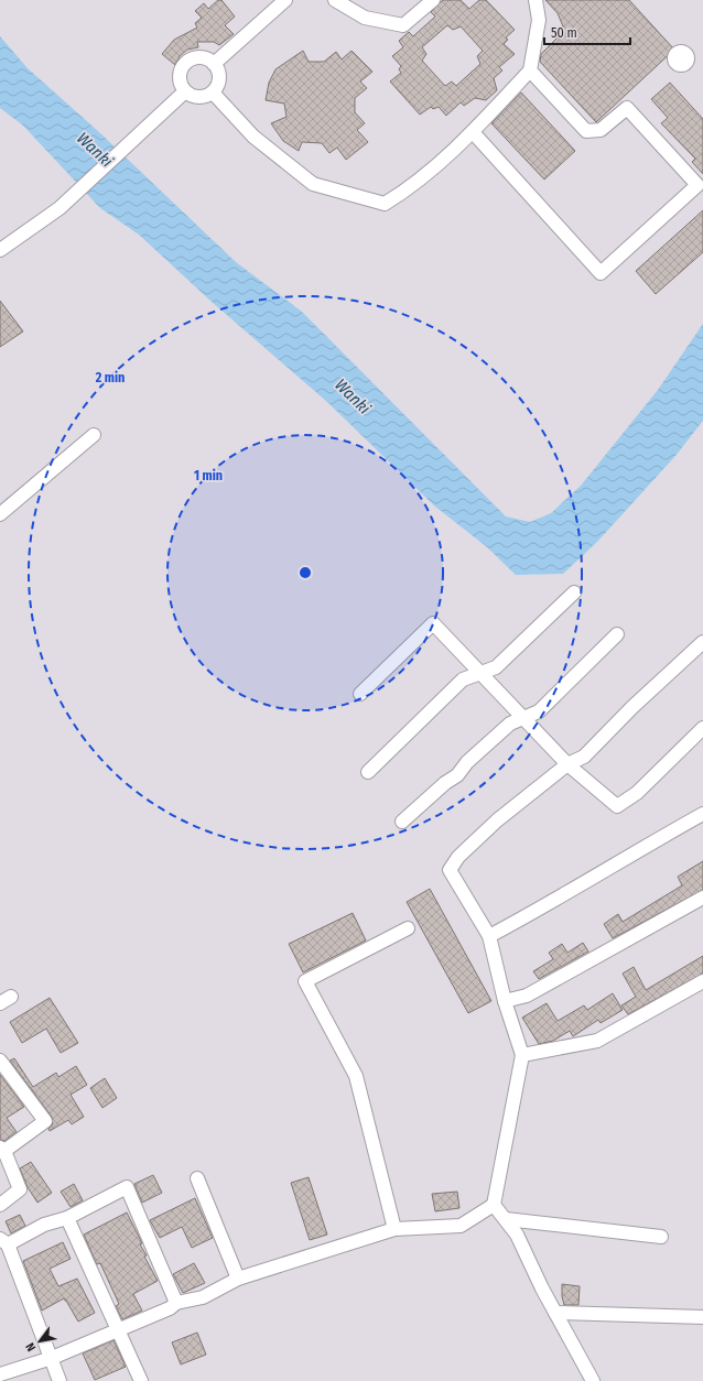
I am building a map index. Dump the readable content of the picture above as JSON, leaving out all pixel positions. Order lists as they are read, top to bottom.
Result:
{
  "water": ["Wanki"],
  "scale_bar": "50 m",
  "north": "bottom left",
  "rings": ["2 min", "1 min"]
}
